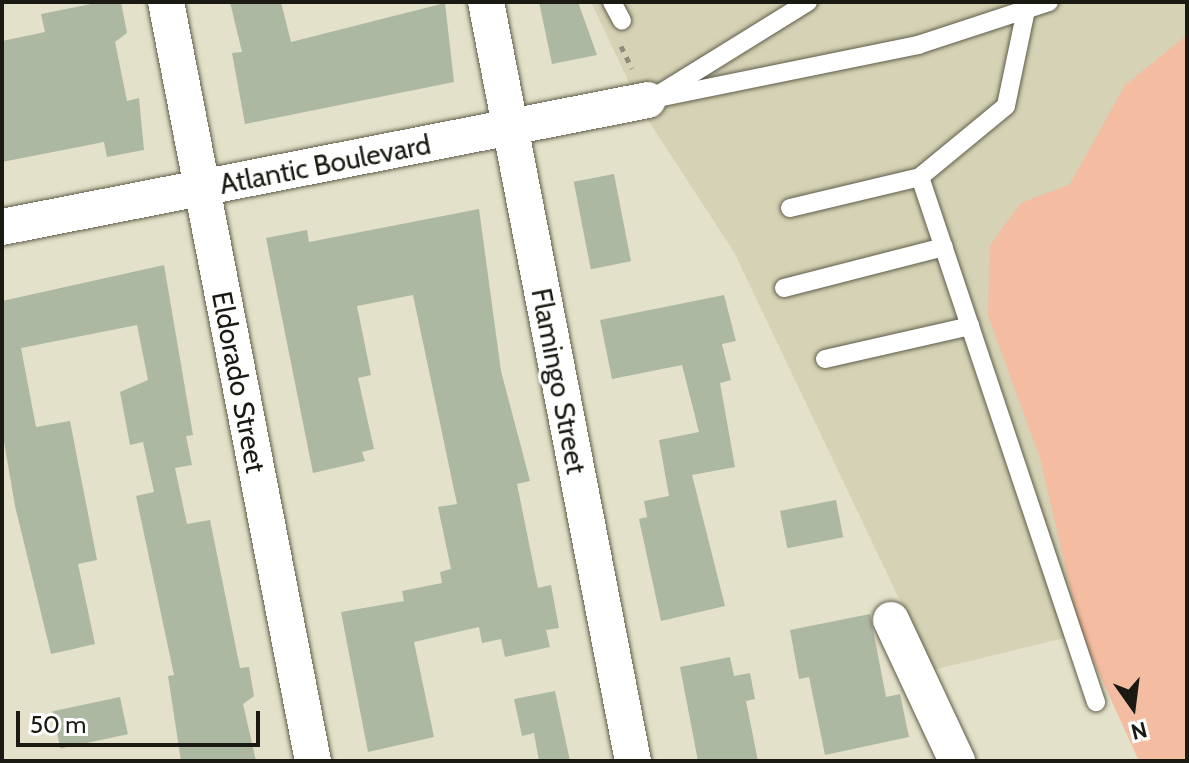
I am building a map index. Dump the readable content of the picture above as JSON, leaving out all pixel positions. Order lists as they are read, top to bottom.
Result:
{
  "streets": {
    "street": ["Atlantic Boulevard", "Flamingo Street", "Eldorado Street"]
  },
  "crossings": [
    ["Atlantic Boulevard", "Flamingo Street"],
    ["Atlantic Boulevard", "Eldorado Street"]
  ],
  "scale_bar": "50 m",
  "north": "bottom"
}
